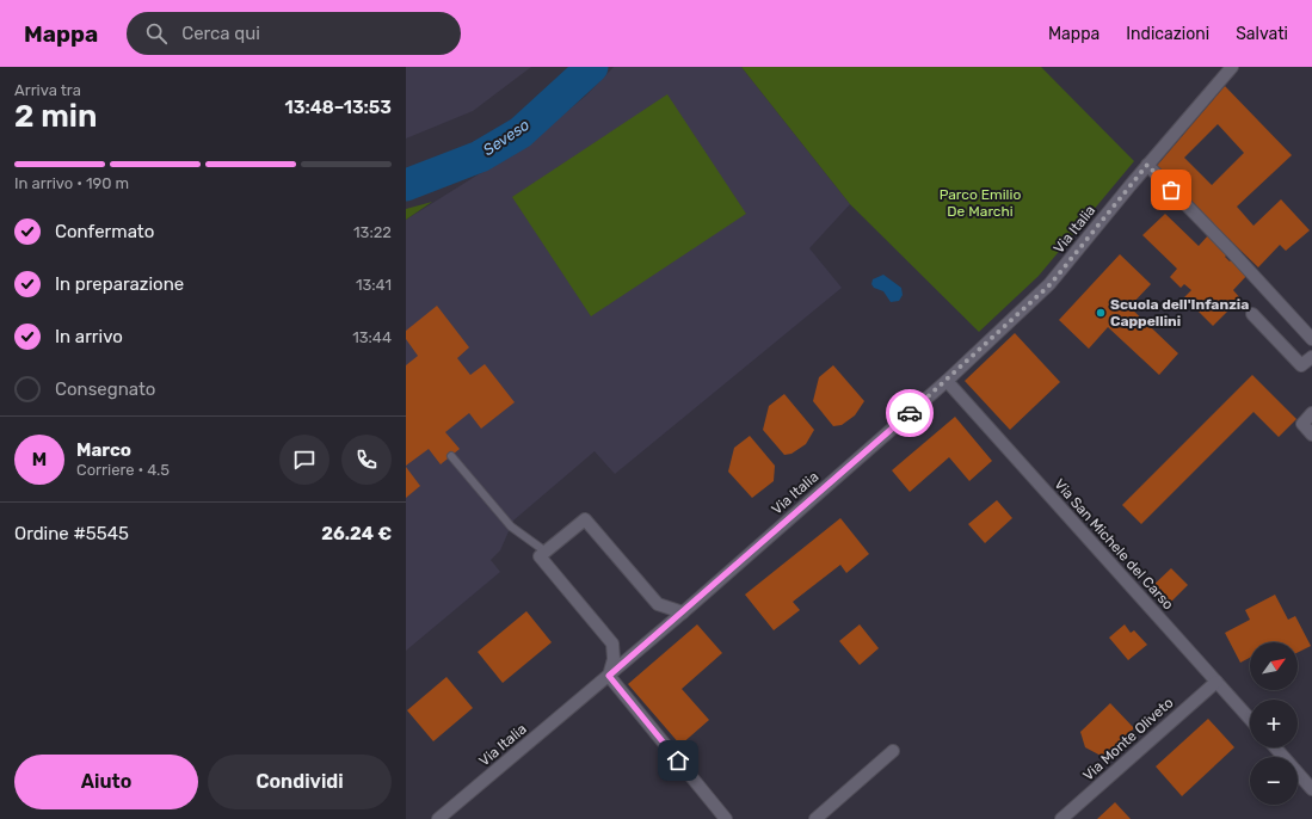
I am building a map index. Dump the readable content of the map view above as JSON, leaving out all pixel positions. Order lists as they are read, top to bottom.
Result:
{
  "streets": {
    "street": ["Via Italia", "Via San Michele del Carso", "Via Monte Oliveto"]
  },
  "crossings": [
    ["Via Italia", "Via San Michele del Carso"],
    ["Via San Michele del Carso", "Via Monte Oliveto"]
  ],
  "water": ["Seveso"],
  "parks": ["Parco Emilio De Marchi"],
  "places": ["Scuola dell'Infanzia Cappellini"],
  "north": "top right",
  "page": {
    "header": "Mappa",
    "search": "Cerca qui",
    "nav": ["Mappa", "Indicazioni", "Salvati"],
    "heading": ["2 min", "Arriva tra", "13:48–13:53"],
    "panel": [
      "Marco",
      "Corriere · 4.5",
      "Ordine #5545",
      "26.24 €"
    ],
    "bar": "In arrivo · 190 m",
    "list": [
      ["Confermato", "13:22"],
      ["In preparazione", "13:41"],
      ["In arrivo", "13:44"],
      "Consegnato"
    ],
    "round": "M",
    "map_buttons": ["+", "−"],
    "buttons": ["Aiuto", "Condividi"]
  }
}
